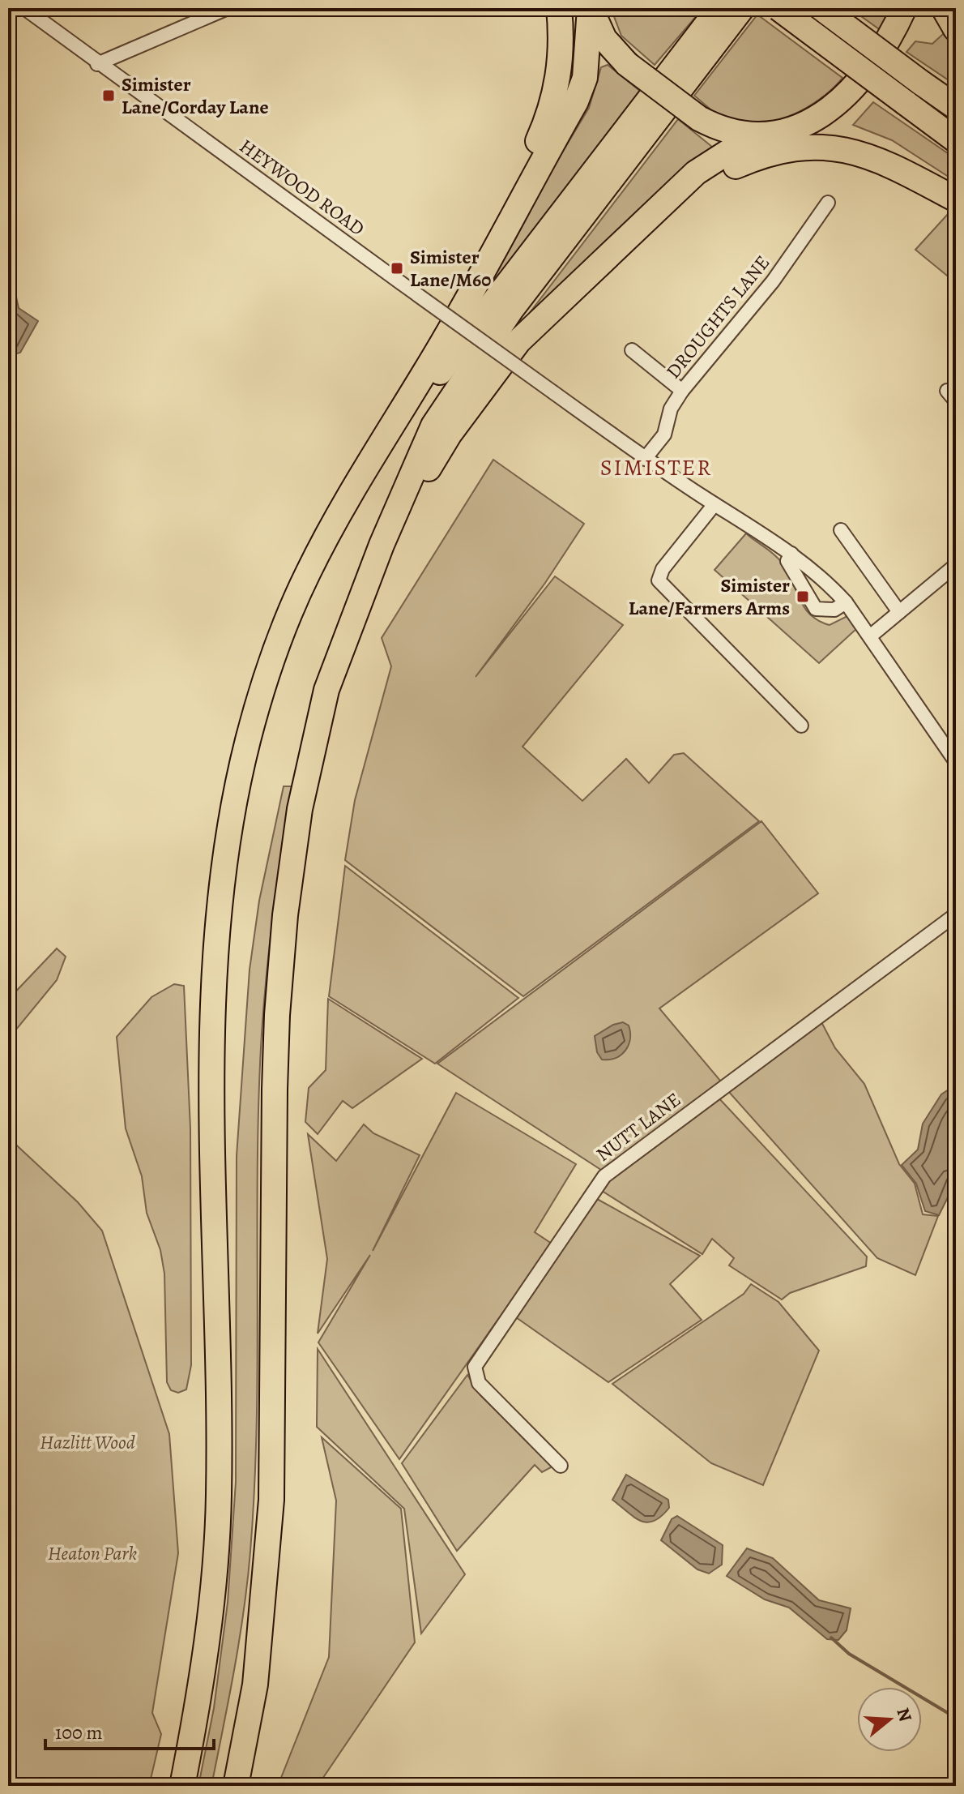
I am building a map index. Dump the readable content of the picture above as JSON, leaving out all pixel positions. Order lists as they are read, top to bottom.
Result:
{
  "streets": {
    "street": ["HEYWOOD ROAD", "DROUGHTS LANE", "NUTT LANE"]
  },
  "crossings": [
    ["HEYWOOD ROAD", "DROUGHTS LANE"]
  ],
  "districts": ["SIMISTER"],
  "parks": ["Hazlitt Wood", "Heaton Park"],
  "places": {
    "transit": ["Simister Lane/Corday Lane", "Simister Lane/M60", "Simister Lane/Farmers Arms"]
  },
  "scale_bar": "100 m",
  "north": "right"
}
